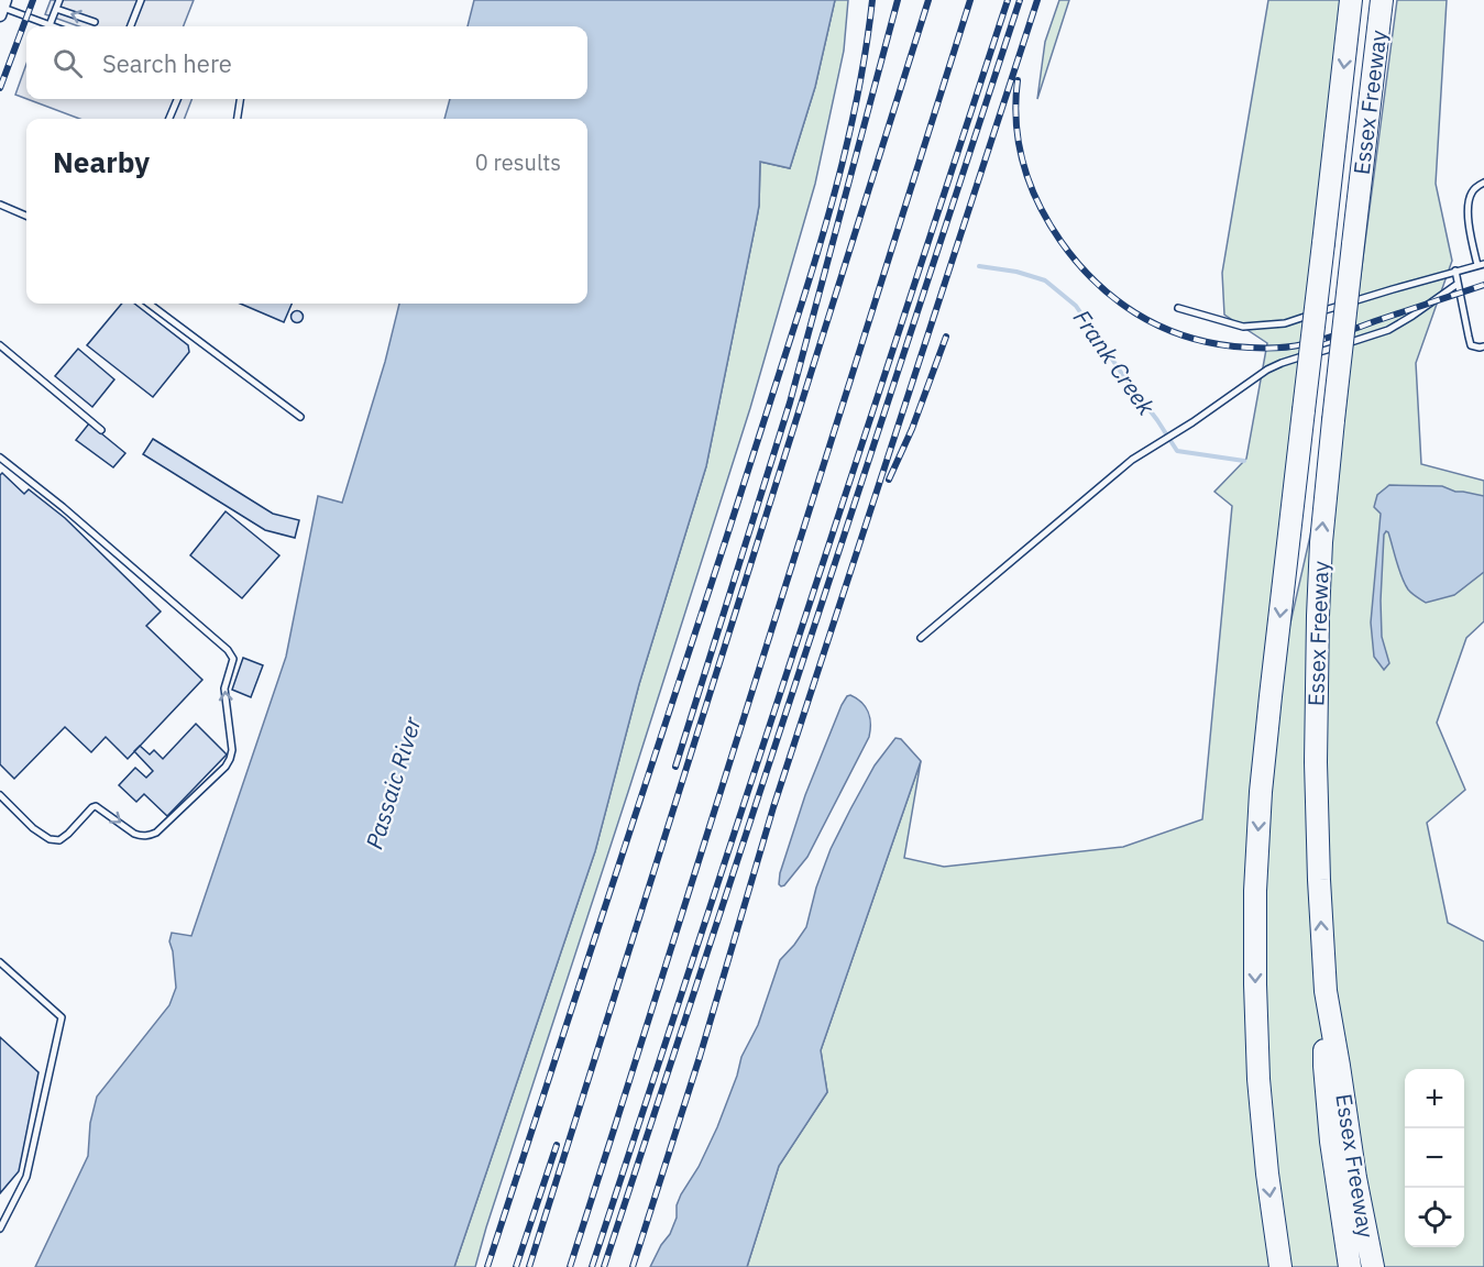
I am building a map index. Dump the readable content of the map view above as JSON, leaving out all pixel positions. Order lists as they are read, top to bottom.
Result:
{
  "streets": {
    "highway": ["Essex Freeway"]
  },
  "water": ["Frank Creek", "Passaic River"],
  "page": {
    "search": "Search here",
    "heading": ["Nearby", "0 results"],
    "map_buttons": ["+", "−"]
  }
}
